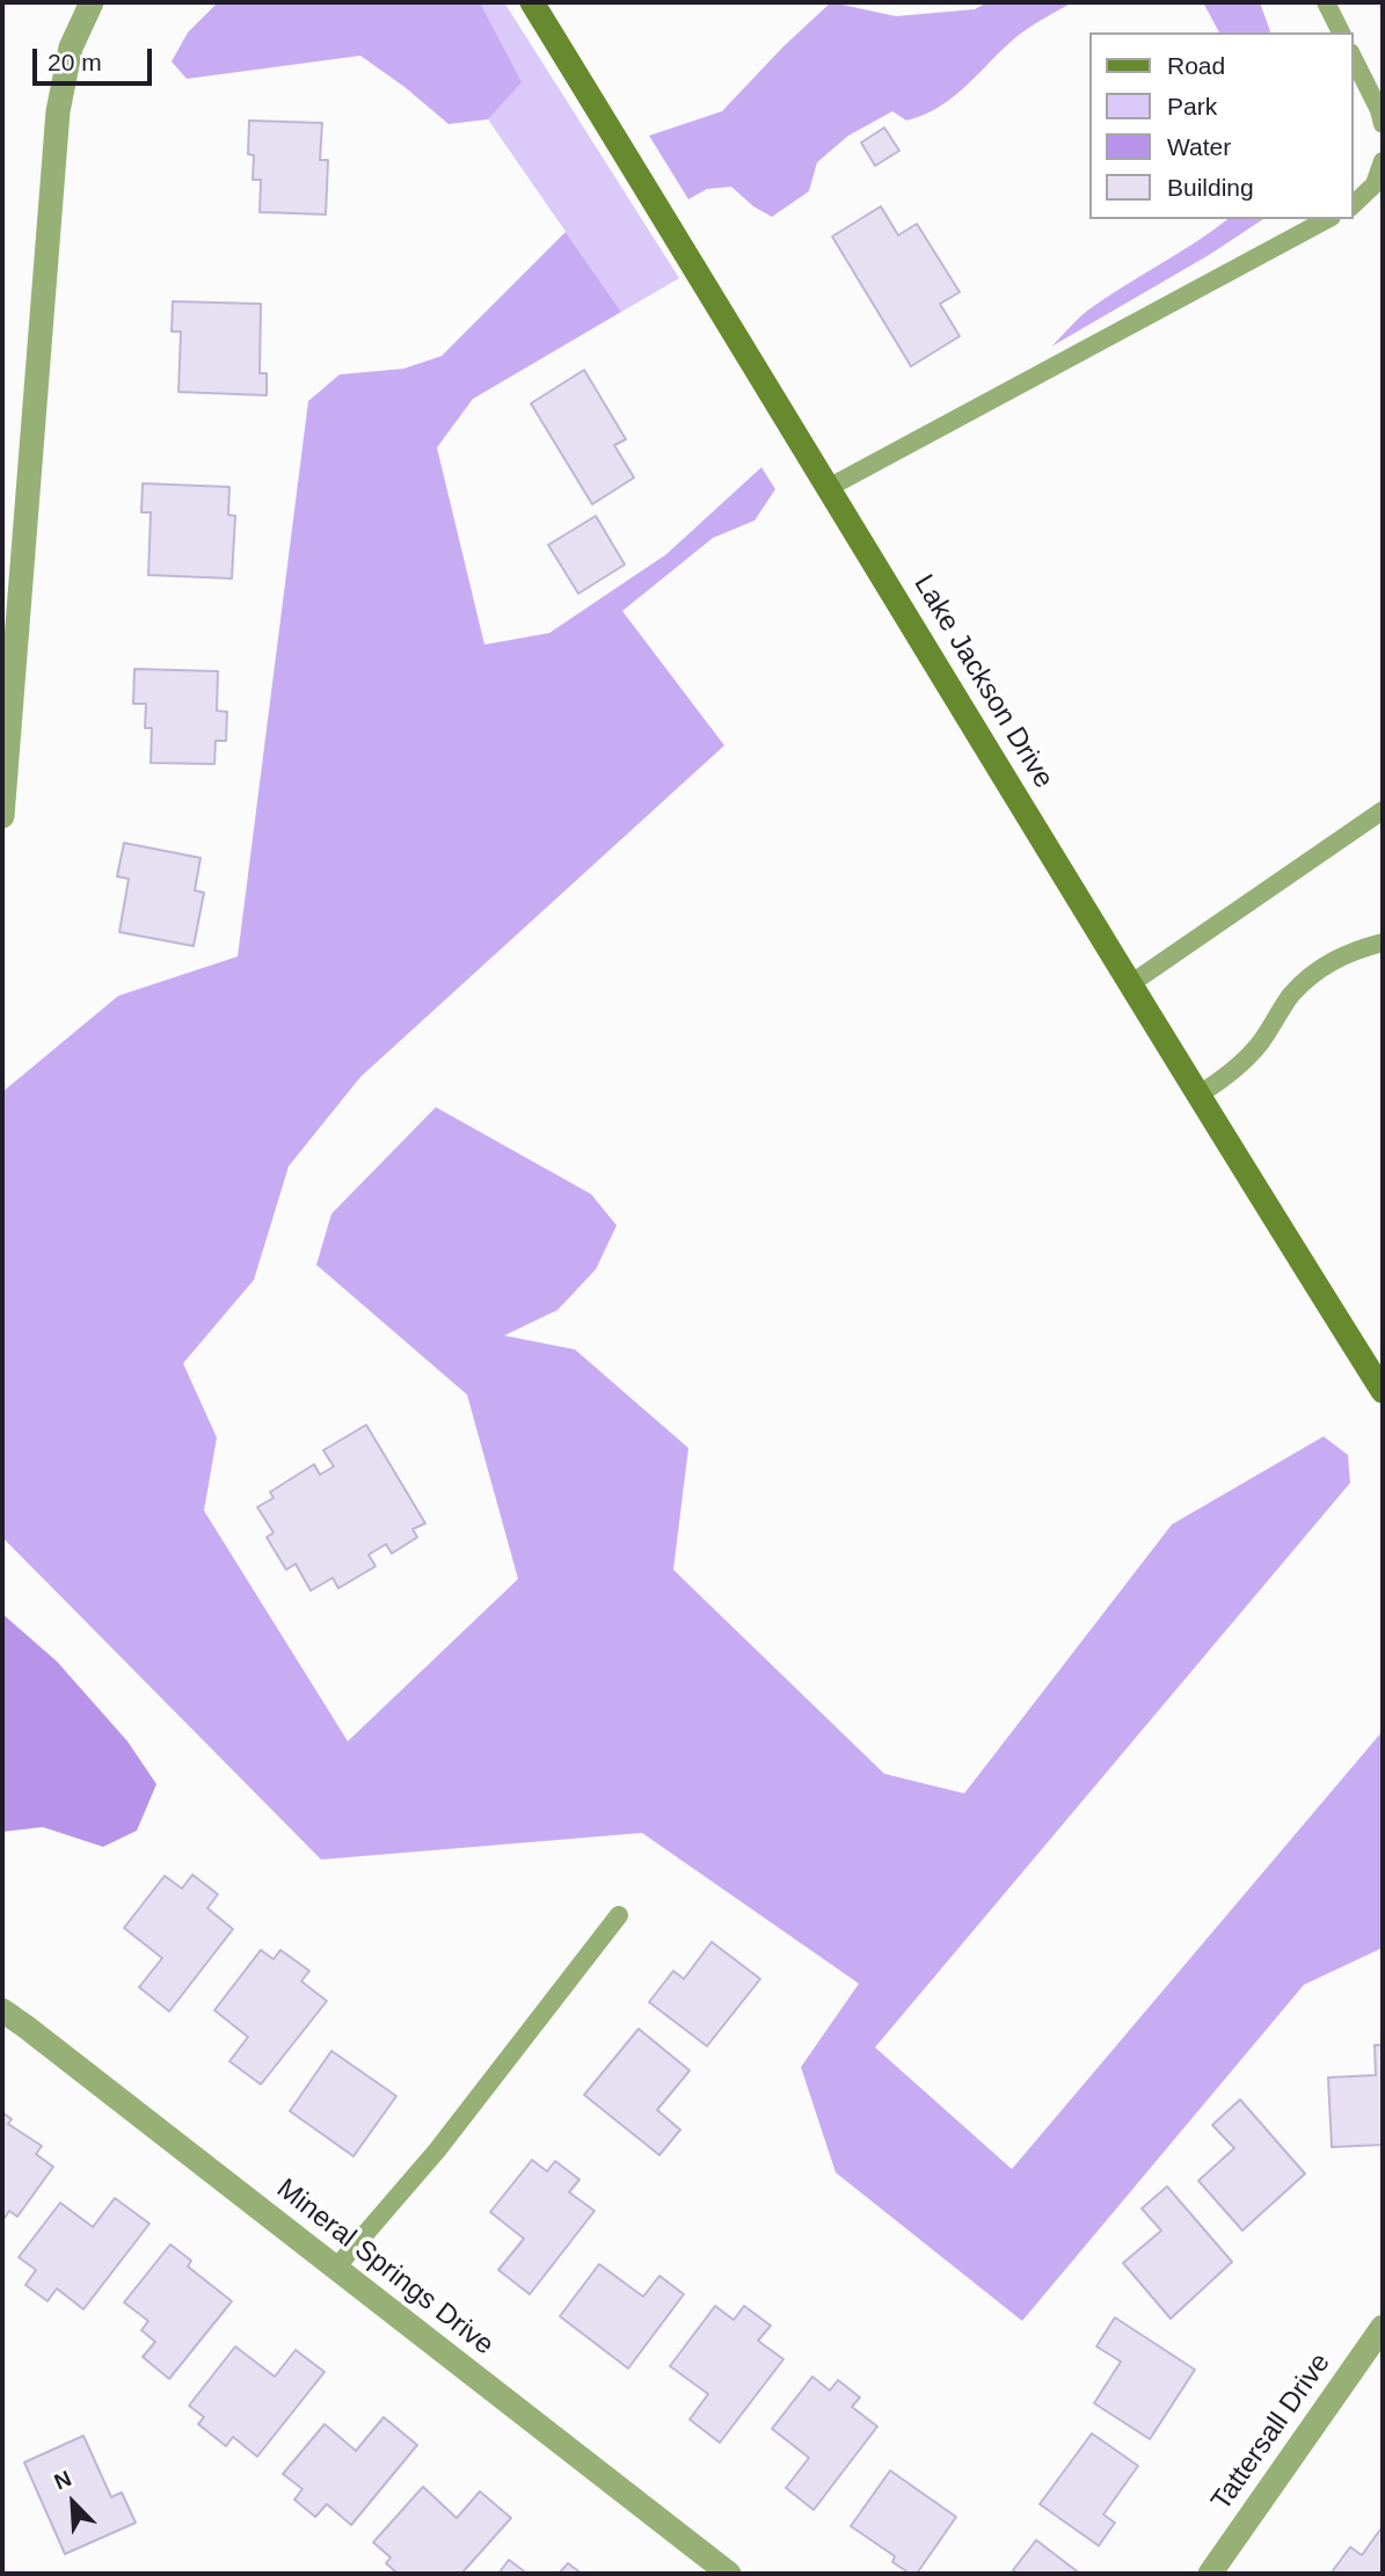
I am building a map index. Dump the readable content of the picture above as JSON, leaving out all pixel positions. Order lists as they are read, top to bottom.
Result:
{
  "streets": {
    "street": ["Lake Jackson Drive", "Mineral Springs Drive", "Tattersall Drive"]
  },
  "legend": [
    "Road",
    "Park",
    "Water",
    "Building"
  ],
  "scale_bar": "20 m",
  "north": "top left"
}
